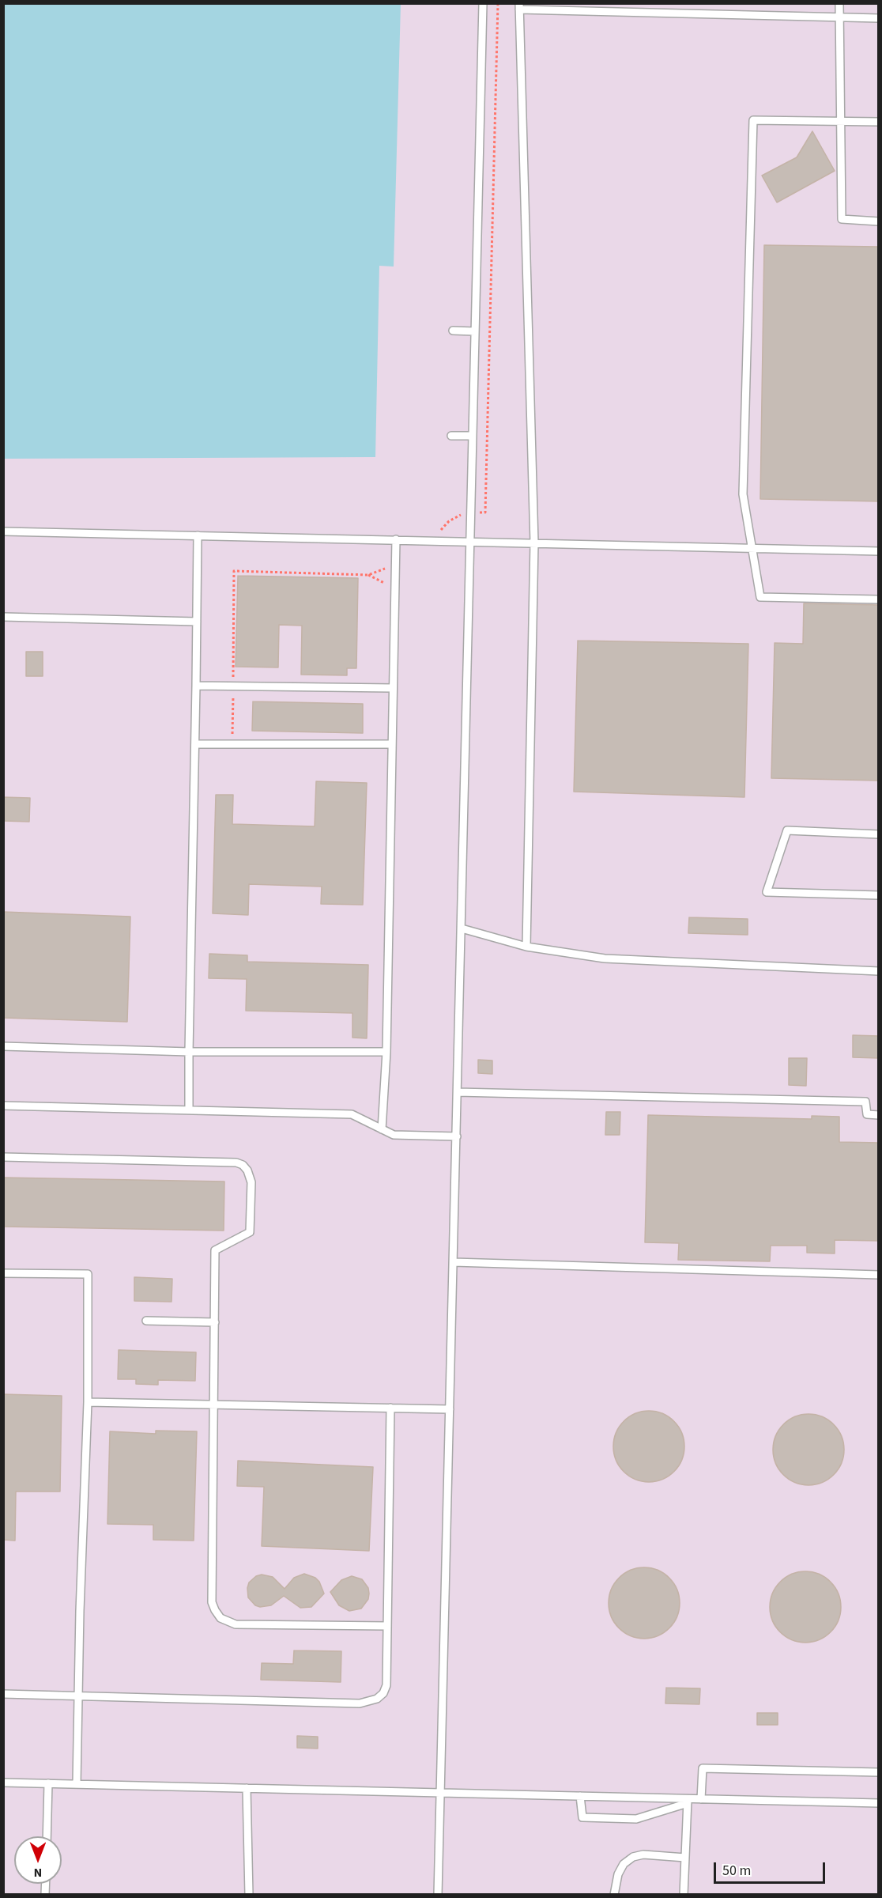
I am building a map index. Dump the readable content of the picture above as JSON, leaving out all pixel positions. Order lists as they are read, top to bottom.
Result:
{
  "scale_bar": "50 m",
  "north": "bottom"
}
